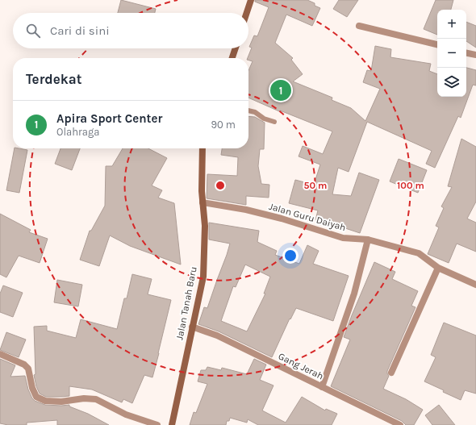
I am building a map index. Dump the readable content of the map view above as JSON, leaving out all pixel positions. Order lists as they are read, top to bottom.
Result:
{
  "streets": {
    "main road": ["Jalan Tanah Baru"],
    "street": ["Jalan Guru Daiyah", "Gang Jerah"]
  },
  "crossings": [
    ["Jalan Guru Daiyah", "Jalan Tanah Baru"],
    ["Jalan Tanah Baru", "Gang Jerah"]
  ],
  "page": {
    "map_buttons": ["+", "−"],
    "search": "Cari di sini",
    "heading": "Terdekat",
    "pins": "1",
    "list": [
      {
        "mark": "1",
        "name": "Apira Sport Center",
        "note": "Olahraga",
        "value": "90 m"
      }
    ]
  },
  "rings": ["50 m", "100 m"]
}
